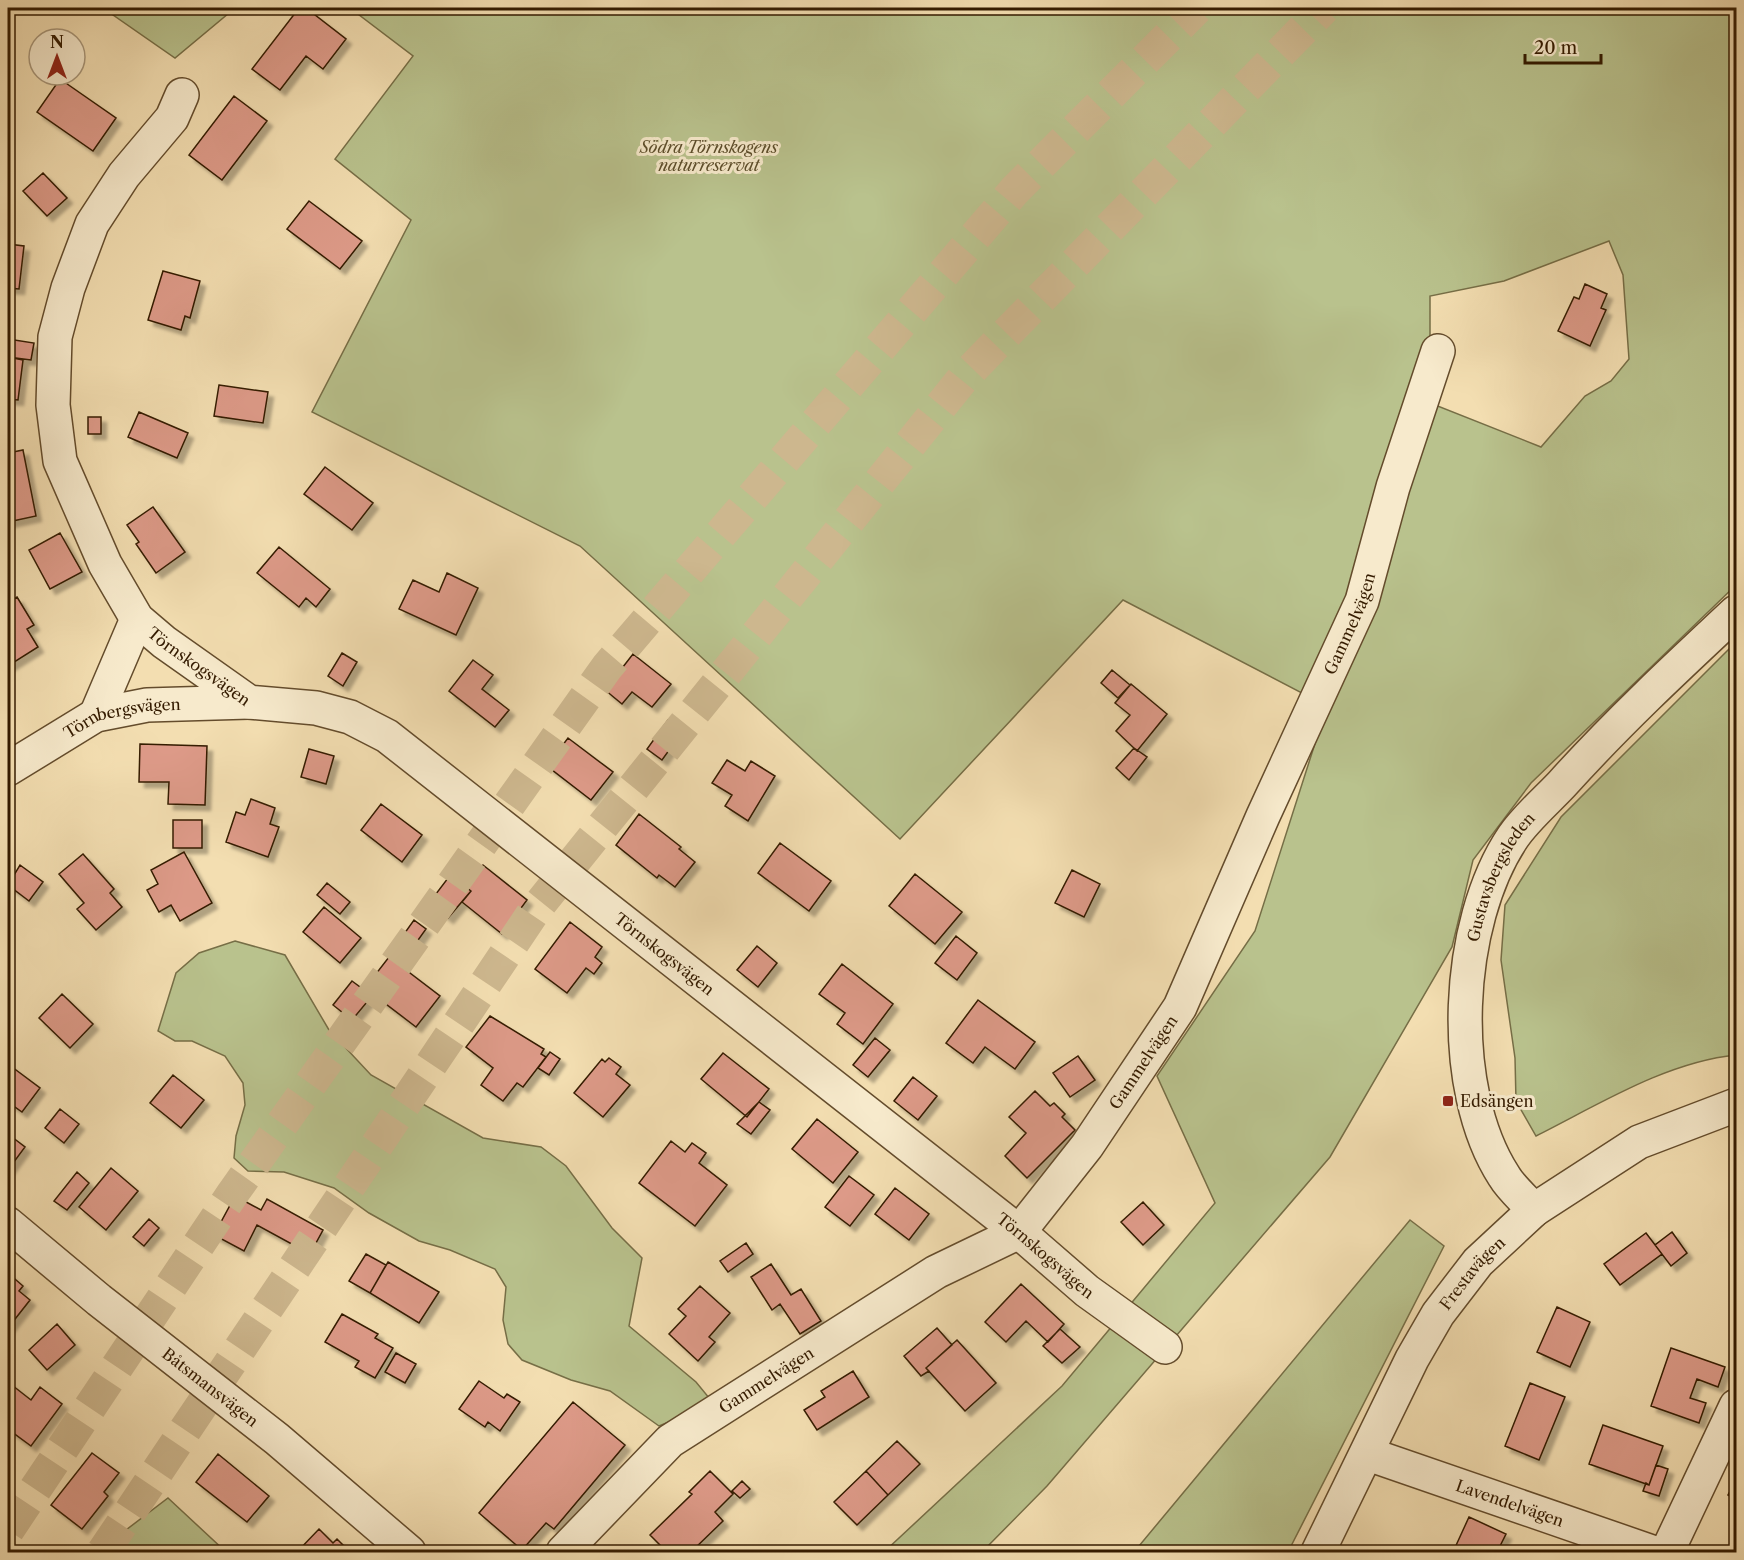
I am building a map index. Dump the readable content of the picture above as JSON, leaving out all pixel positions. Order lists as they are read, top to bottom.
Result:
{
  "streets": {
    "street": [
      "Gammelvägen",
      "Törnskogsvägen",
      "Törnbergsvägen",
      "Gustavsbergsleden",
      "Frestavägen",
      "Båtsmansvägen",
      "Lavendelvägen"
    ]
  },
  "crossings": [
    ["Gammelvägen", "Törnskogsvägen"],
    ["Törnskogsvägen", "Törnbergsvägen"],
    ["Gustavsbergsleden", "Frestavägen"],
    ["Frestavägen", "Lavendelvägen"]
  ],
  "parks": ["Södra Törnskogens naturreservat"],
  "places": {
    "transit": ["Edsängen"]
  },
  "scale_bar": "20 m",
  "north": "top"
}
